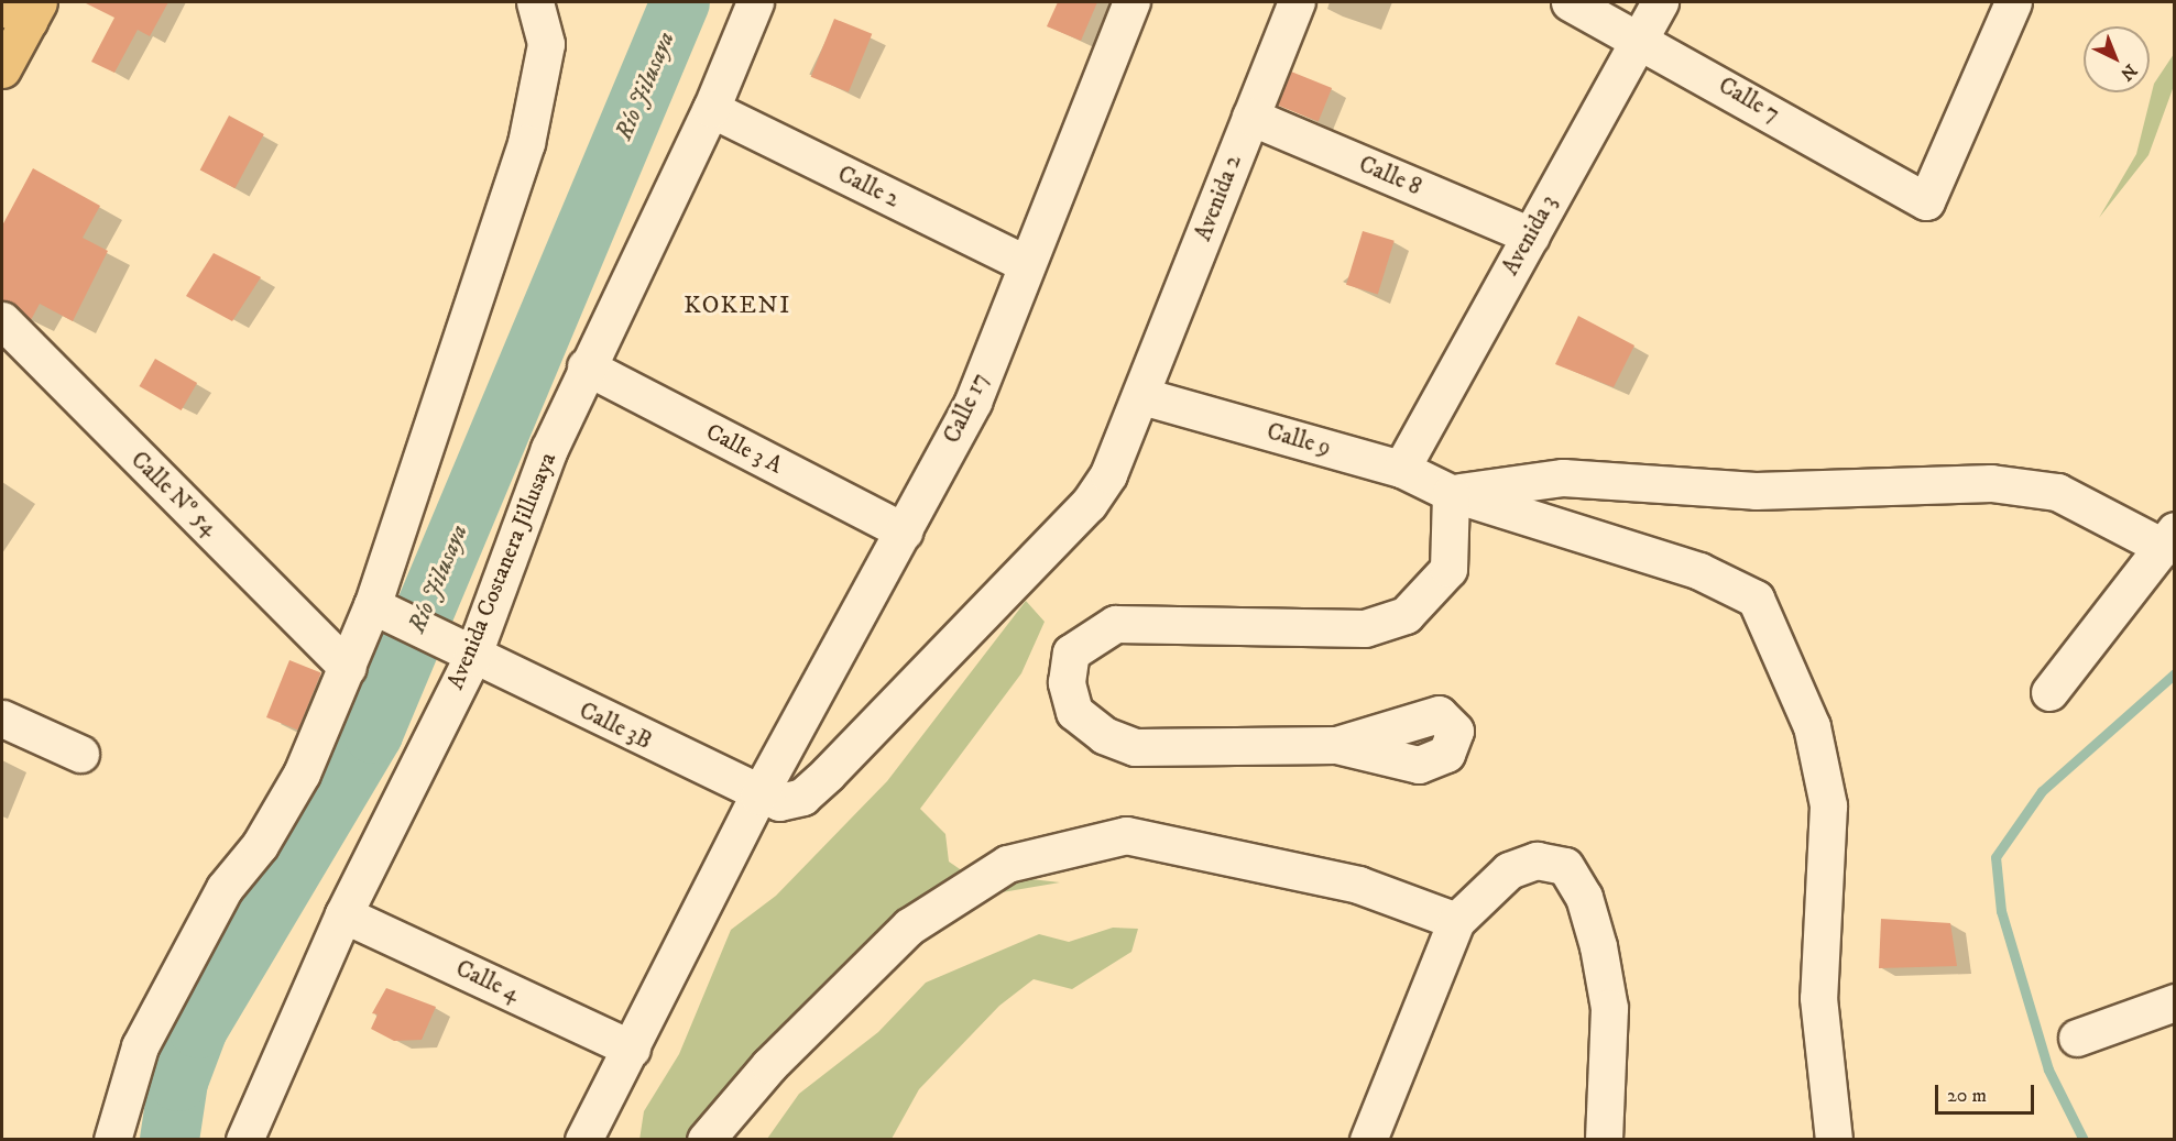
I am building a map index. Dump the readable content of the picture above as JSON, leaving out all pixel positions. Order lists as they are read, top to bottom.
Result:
{
  "streets": {
    "street": [
      "Calle 7",
      "Calle 8",
      "Calle 2",
      "Avenida 2",
      "Avenida 3",
      "Calle 17",
      "Calle 9",
      "Calle 3 A",
      "Calle Nº 54",
      "Avenida Costanera Jillusaya",
      "Calle 3B",
      "Calle 4"
    ]
  },
  "crossings": [
    ["Calle 7", "Avenida 3"],
    ["Calle 8", "Avenida 2"],
    ["Calle 8", "Avenida 3"],
    ["Calle 2", "Calle 17"],
    ["Calle 2", "Avenida Costanera Jillusaya"],
    ["Avenida 2", "Calle 17"],
    ["Avenida 2", "Calle 9"],
    ["Avenida 2", "Calle 3B"],
    ["Avenida 3", "Calle 9"],
    ["Calle 17", "Calle 3 A"],
    ["Calle 17", "Calle 3B"],
    ["Calle 17", "Calle 4"],
    ["Calle 3 A", "Avenida Costanera Jillusaya"],
    ["Avenida Costanera Jillusaya", "Calle 3B"],
    ["Avenida Costanera Jillusaya", "Calle 4"]
  ],
  "districts": ["KOKENI"],
  "water": ["Río Jilusaya"],
  "scale_bar": "20 m",
  "north": "bottom right"
}
